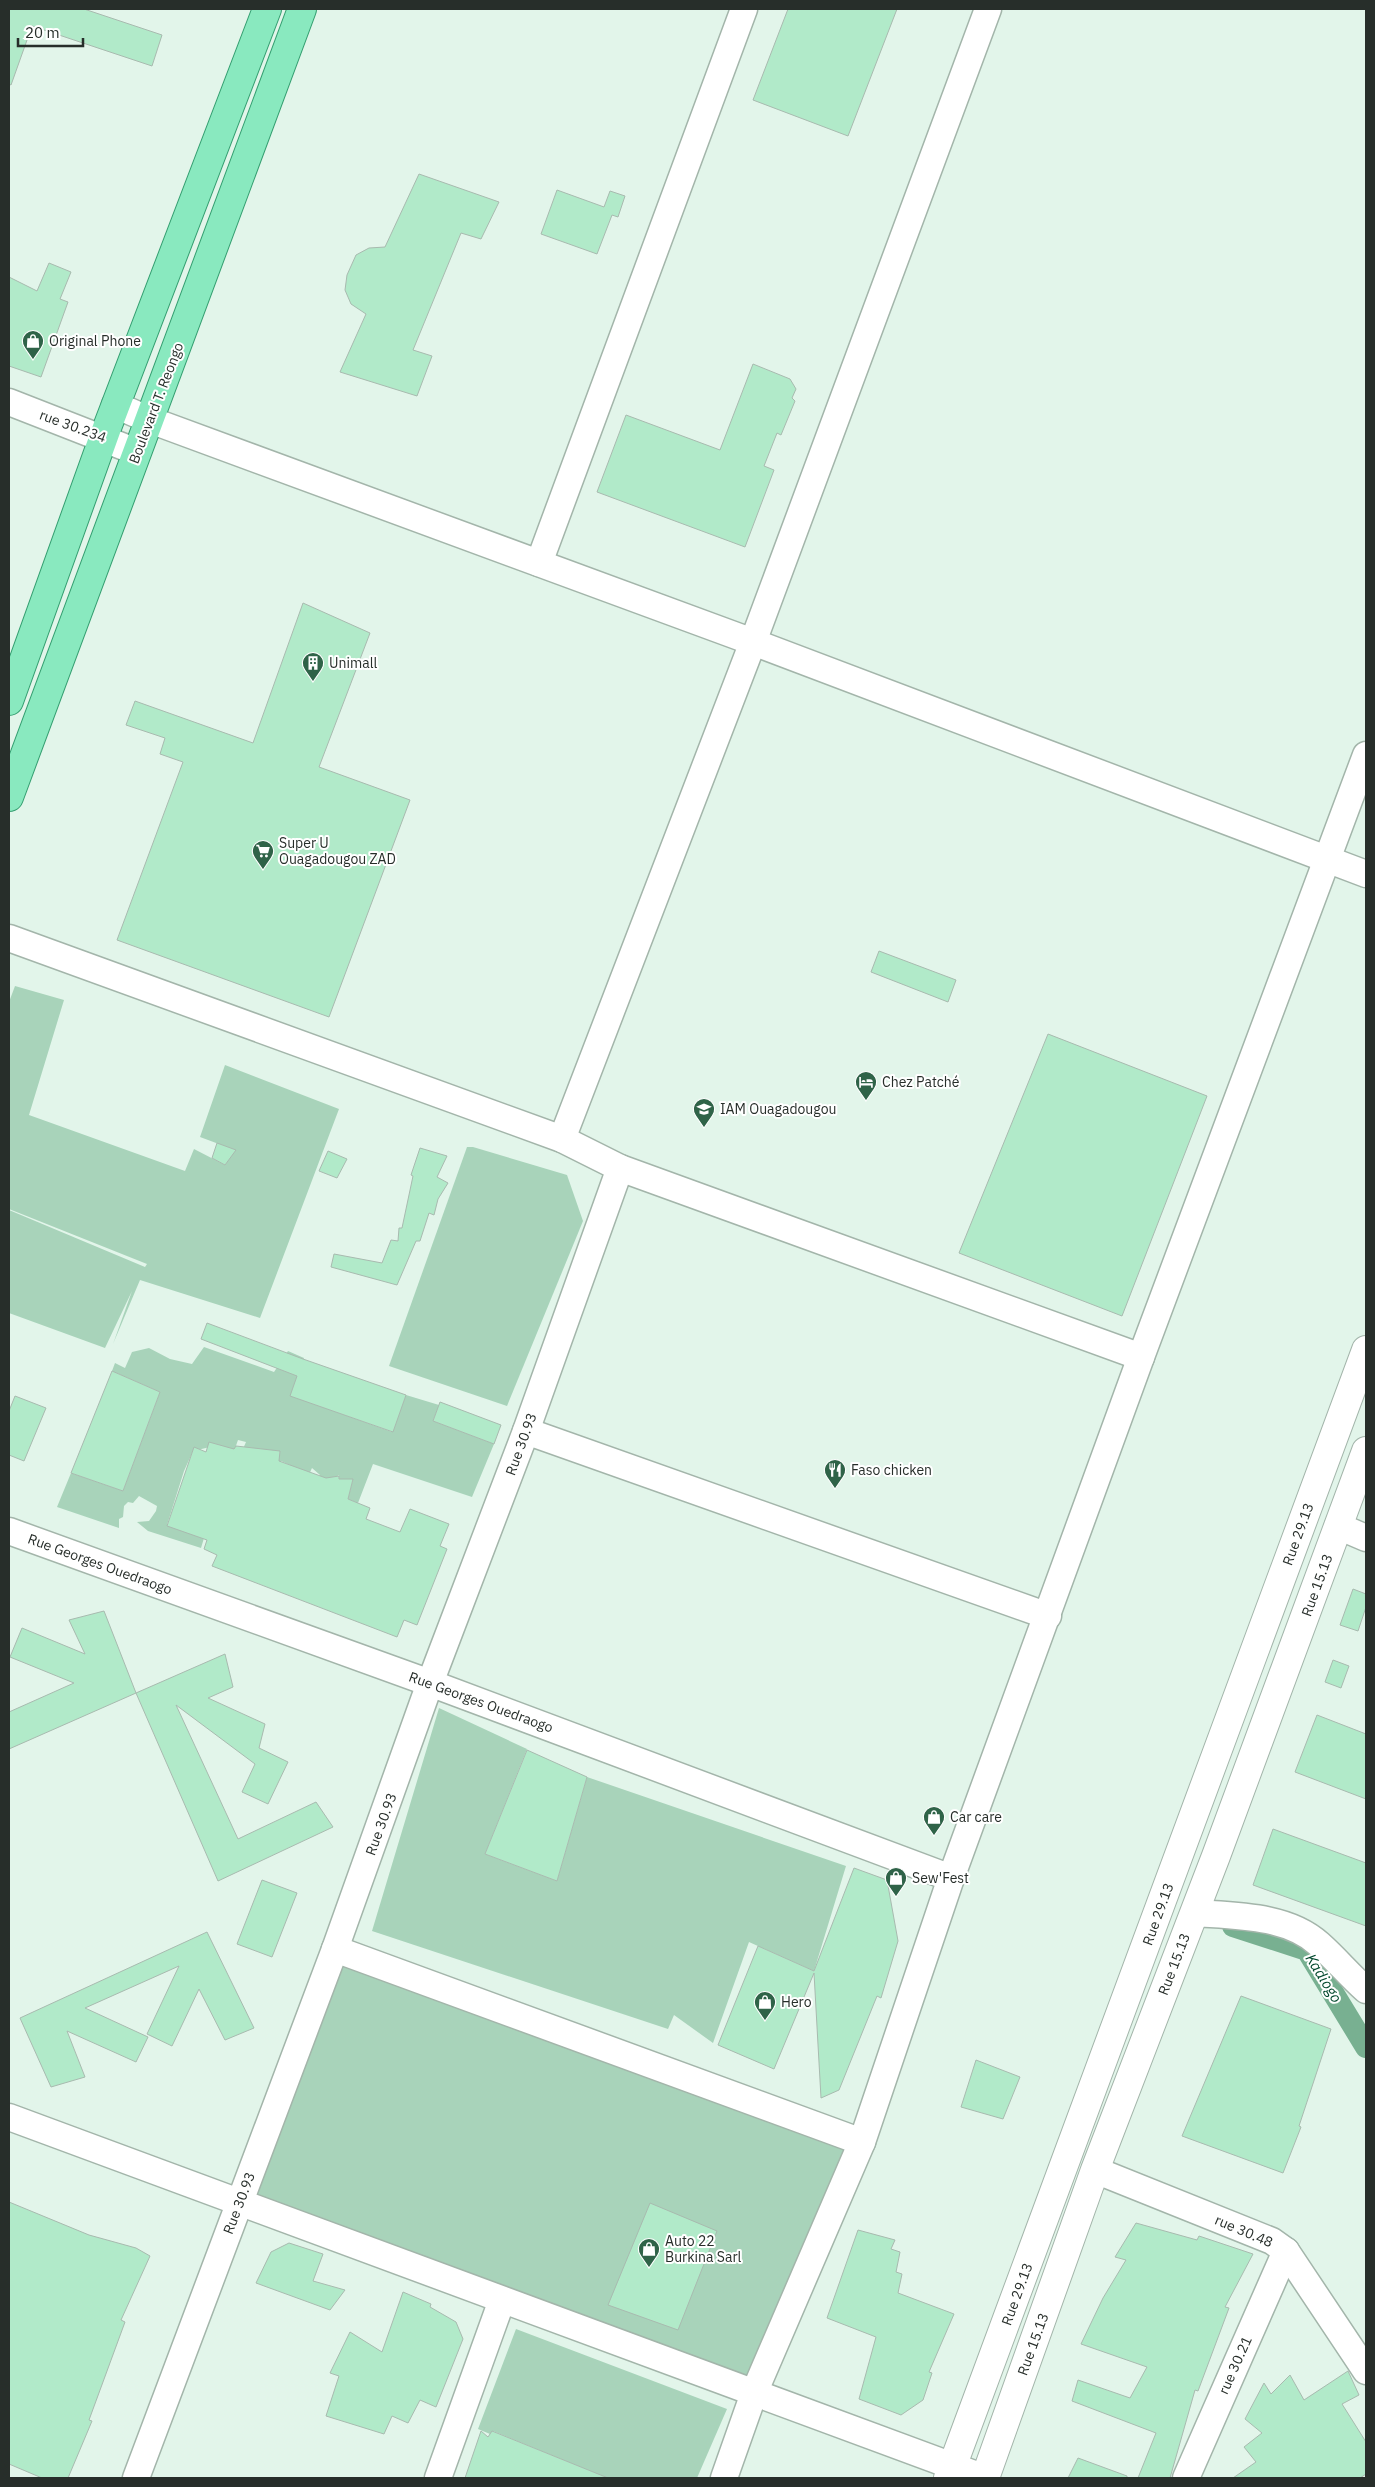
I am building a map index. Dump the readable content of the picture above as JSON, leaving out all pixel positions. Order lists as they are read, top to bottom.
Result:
{
  "streets": {
    "main road": ["Boulevard T. Reongo", "Rue 29.13", "Rue 15.13"],
    "street": [
      "rue 30.234",
      "Rue 30.93",
      "Rue Georges Ouedraogo",
      "rue 30.48",
      "rue 30.21"
    ]
  },
  "crossings": [
    ["Boulevard T. Reongo", "rue 30.234"],
    ["Rue 30.93", "Rue Georges Ouedraogo"],
    ["Rue 15.13", "rue 30.48"],
    ["rue 30.48", "rue 30.21"]
  ],
  "water": ["Kadiogo"],
  "places": {
    "shop": [
      "Original Phone",
      "Car care",
      "Sew'Fest",
      "Hero",
      "Auto 22 Burkina Sarl"
    ],
    "building": ["Unimall"],
    "supermarket": ["Super U Ouagadougou ZAD"],
    "hotel": ["Chez Patché"],
    "school or university": ["IAM Ouagadougou"],
    "restaurant": ["Faso chicken"]
  },
  "scale_bar": "20 m"
}
